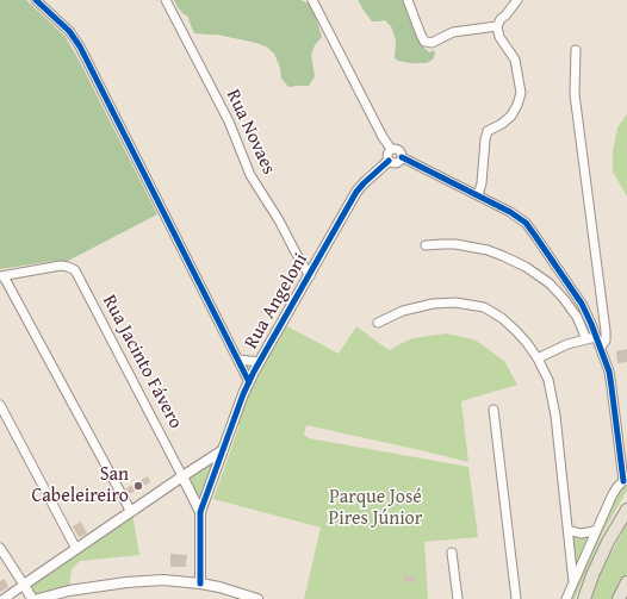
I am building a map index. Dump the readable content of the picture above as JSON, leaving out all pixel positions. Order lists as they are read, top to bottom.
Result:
{
  "streets": {
    "street": ["Rua Novaes", "Rua Angeloni", "Rua Jacinto Fávero"]
  },
  "crossings": [
    ["Rua Novaes", "Rua Angeloni"]
  ],
  "parks": ["Parque José Pires Júnior"],
  "places": ["San Cabeleireiro"]
}
